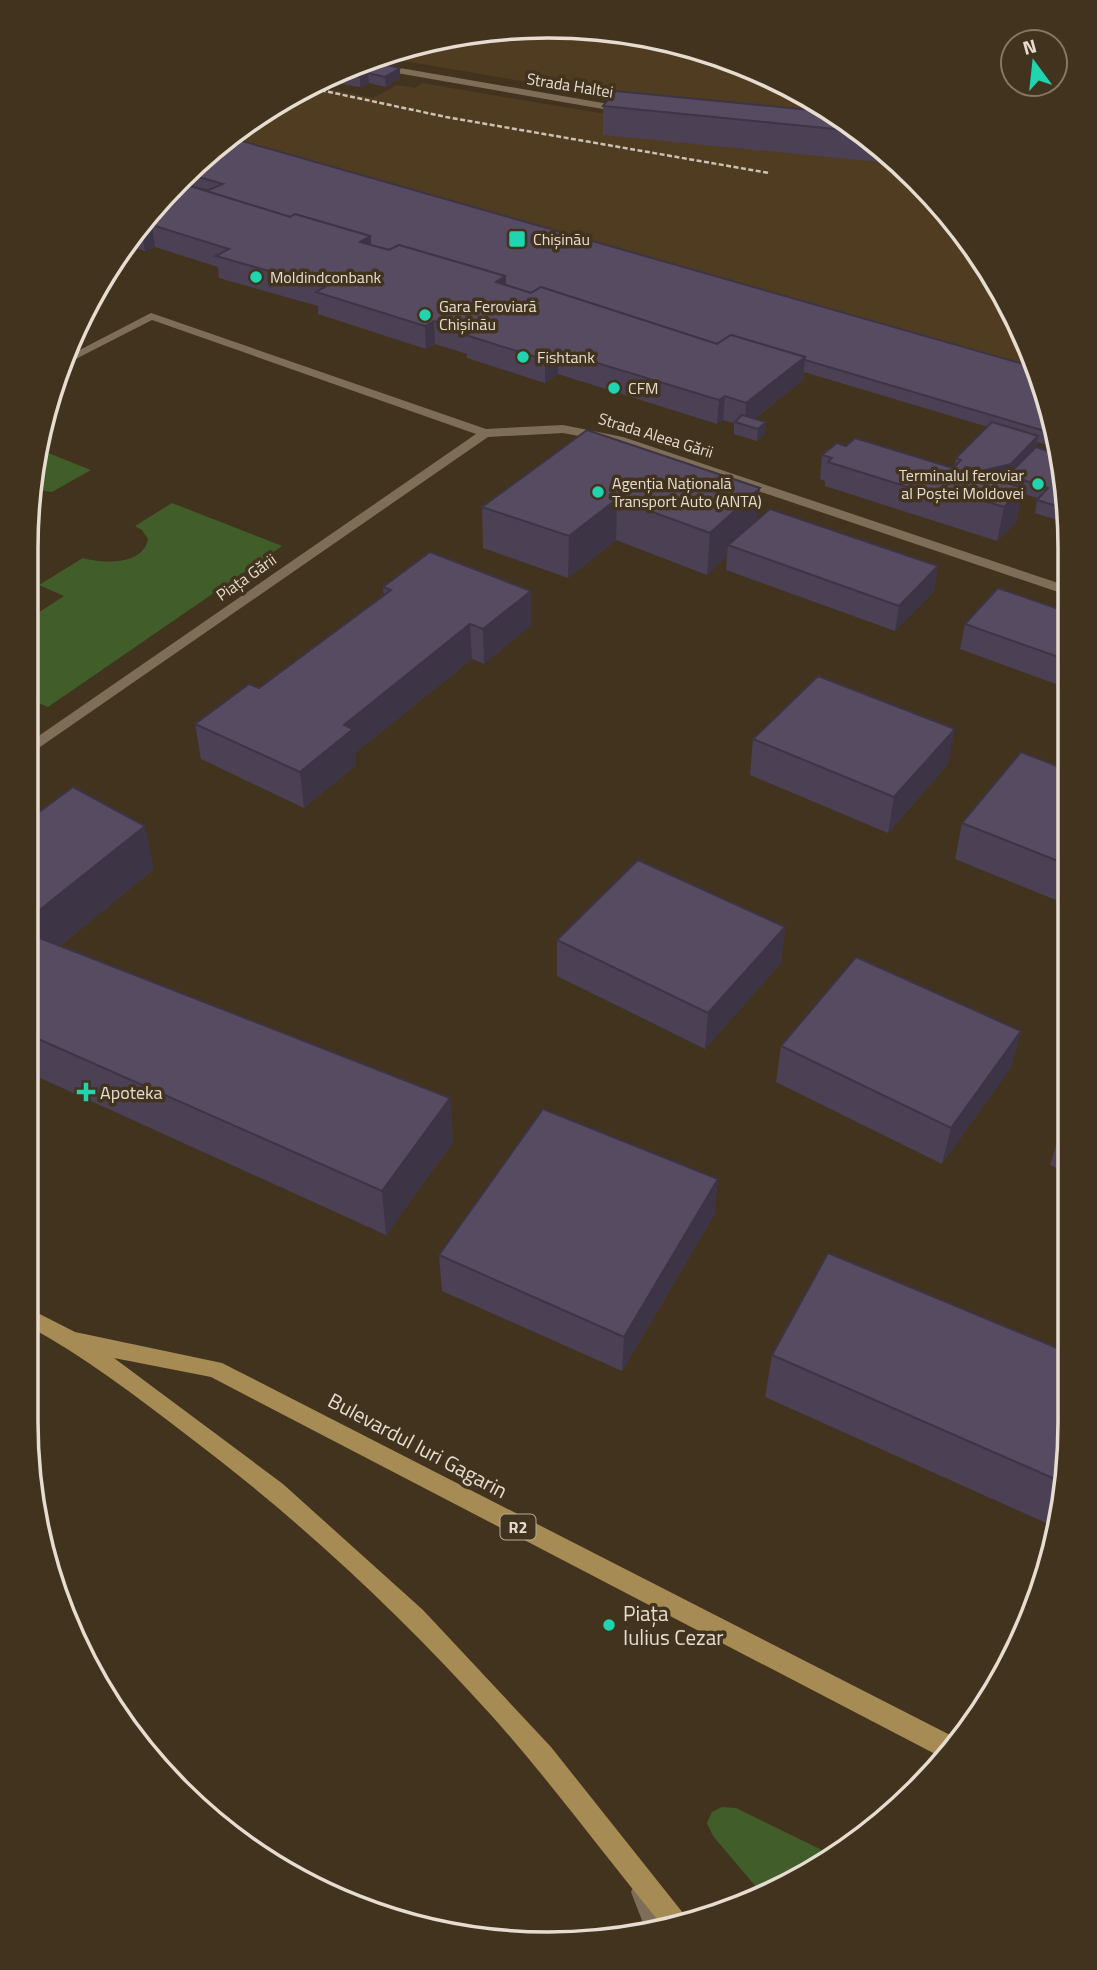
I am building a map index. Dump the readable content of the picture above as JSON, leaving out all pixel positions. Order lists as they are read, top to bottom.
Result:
{
  "streets": {
    "main road": ["Bulevardul Iuri Gagarin", "R2"],
    "street": ["Strada Haltei", "Strada Aleea Gării", "Piața Gării"]
  },
  "crossings": [
    ["Strada Aleea Gării", "Piața Gării"]
  ],
  "places": {
    "transit": ["Chișinău"],
    "other": [
      "Moldindconbank",
      "Gara Feroviară Chișinău",
      "Fishtank",
      "CFM",
      "Terminalul feroviar al Poștei Moldovei",
      "Agenția Națională Transport Auto (ANTA)",
      "Piața Iulius Cezar"
    ],
    "health": ["Apoteka"]
  },
  "north": "top"
}
